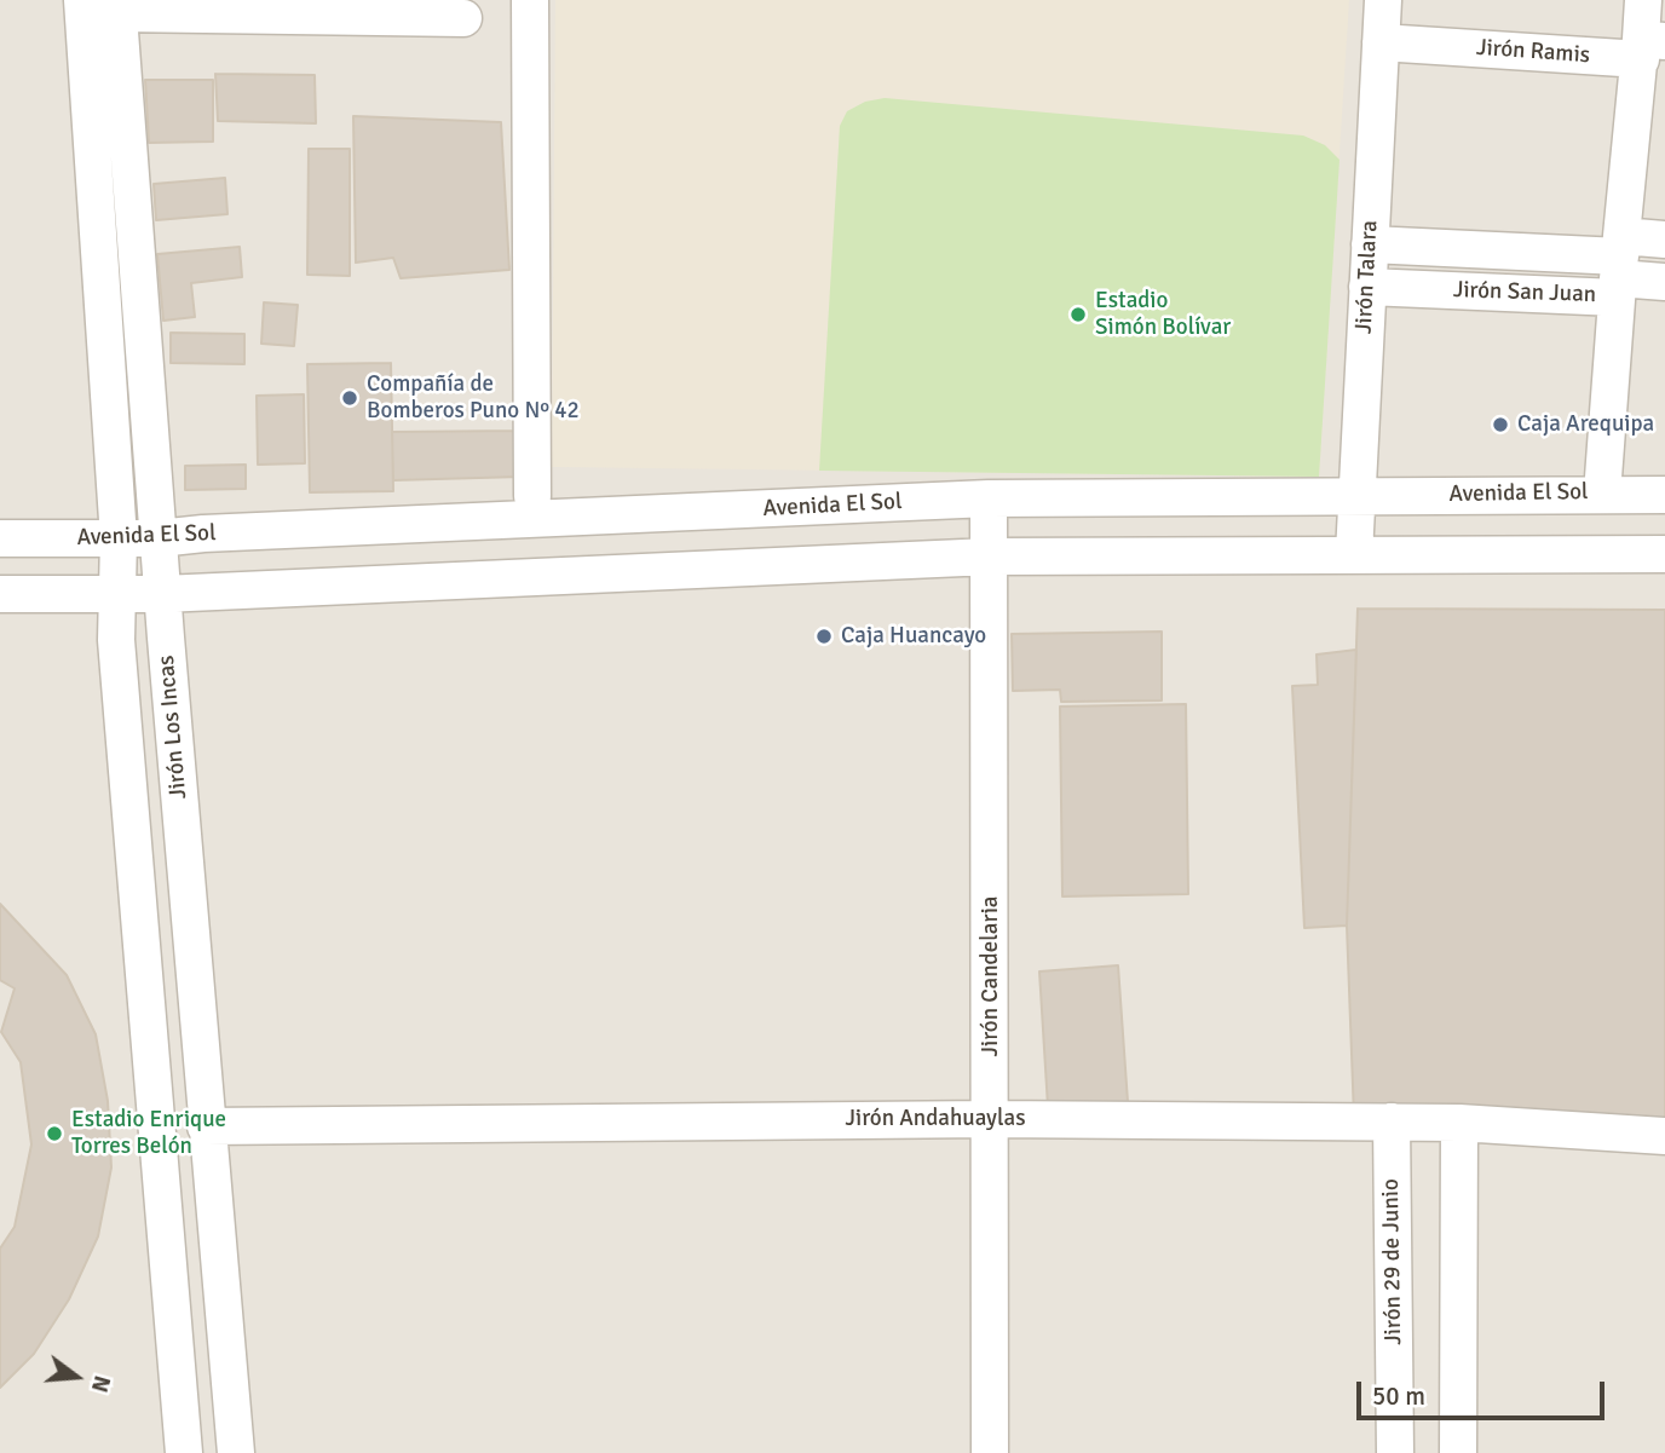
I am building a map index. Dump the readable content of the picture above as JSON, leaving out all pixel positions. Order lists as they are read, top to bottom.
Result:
{
  "streets": {
    "street": [
      "Jirón Ramis",
      "Jirón Talara",
      "Jirón San Juan",
      "Avenida El Sol",
      "Jirón Los Incas",
      "Jirón Candelaria",
      "Jirón Andahuaylas",
      "Jirón 29 de Junio"
    ]
  },
  "crossings": [
    ["Jirón Ramis", "Jirón Talara"],
    ["Jirón Talara", "Jirón San Juan"],
    ["Jirón Talara", "Avenida El Sol"],
    ["Avenida El Sol", "Jirón Los Incas"],
    ["Avenida El Sol", "Jirón Candelaria"],
    ["Jirón Los Incas", "Jirón Andahuaylas"],
    ["Jirón Candelaria", "Jirón Andahuaylas"],
    ["Jirón Andahuaylas", "Jirón 29 de Junio"]
  ],
  "places": [
    "Estadio Simón Bolívar",
    "Compañía de Bomberos Puno Nº 42",
    "Caja Arequipa",
    "Caja Huancayo",
    "Estadio Enrique Torres Belón"
  ],
  "scale_bar": "50 m",
  "north": "right"
}
